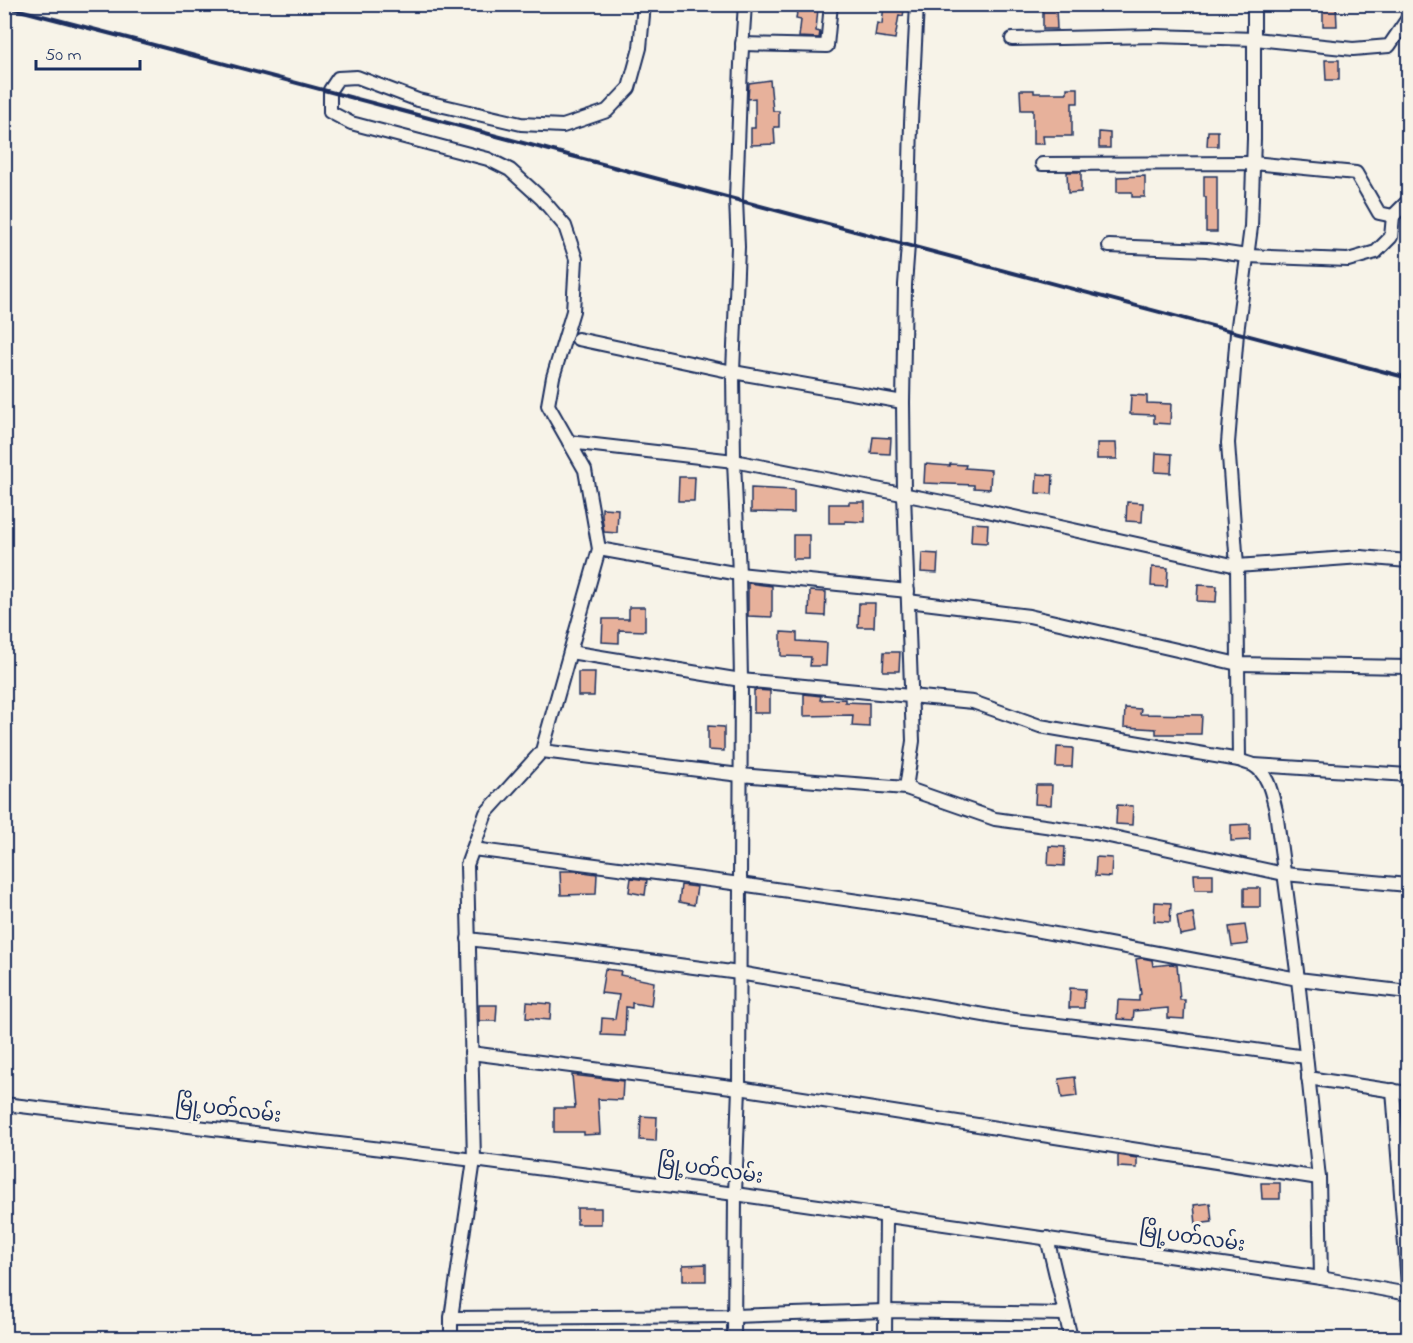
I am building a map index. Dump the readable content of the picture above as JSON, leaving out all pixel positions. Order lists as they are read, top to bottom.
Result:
{
  "streets": {
    "street": ["မြို့ပတ်လမ်း"]
  },
  "scale_bar": "50 m"
}
